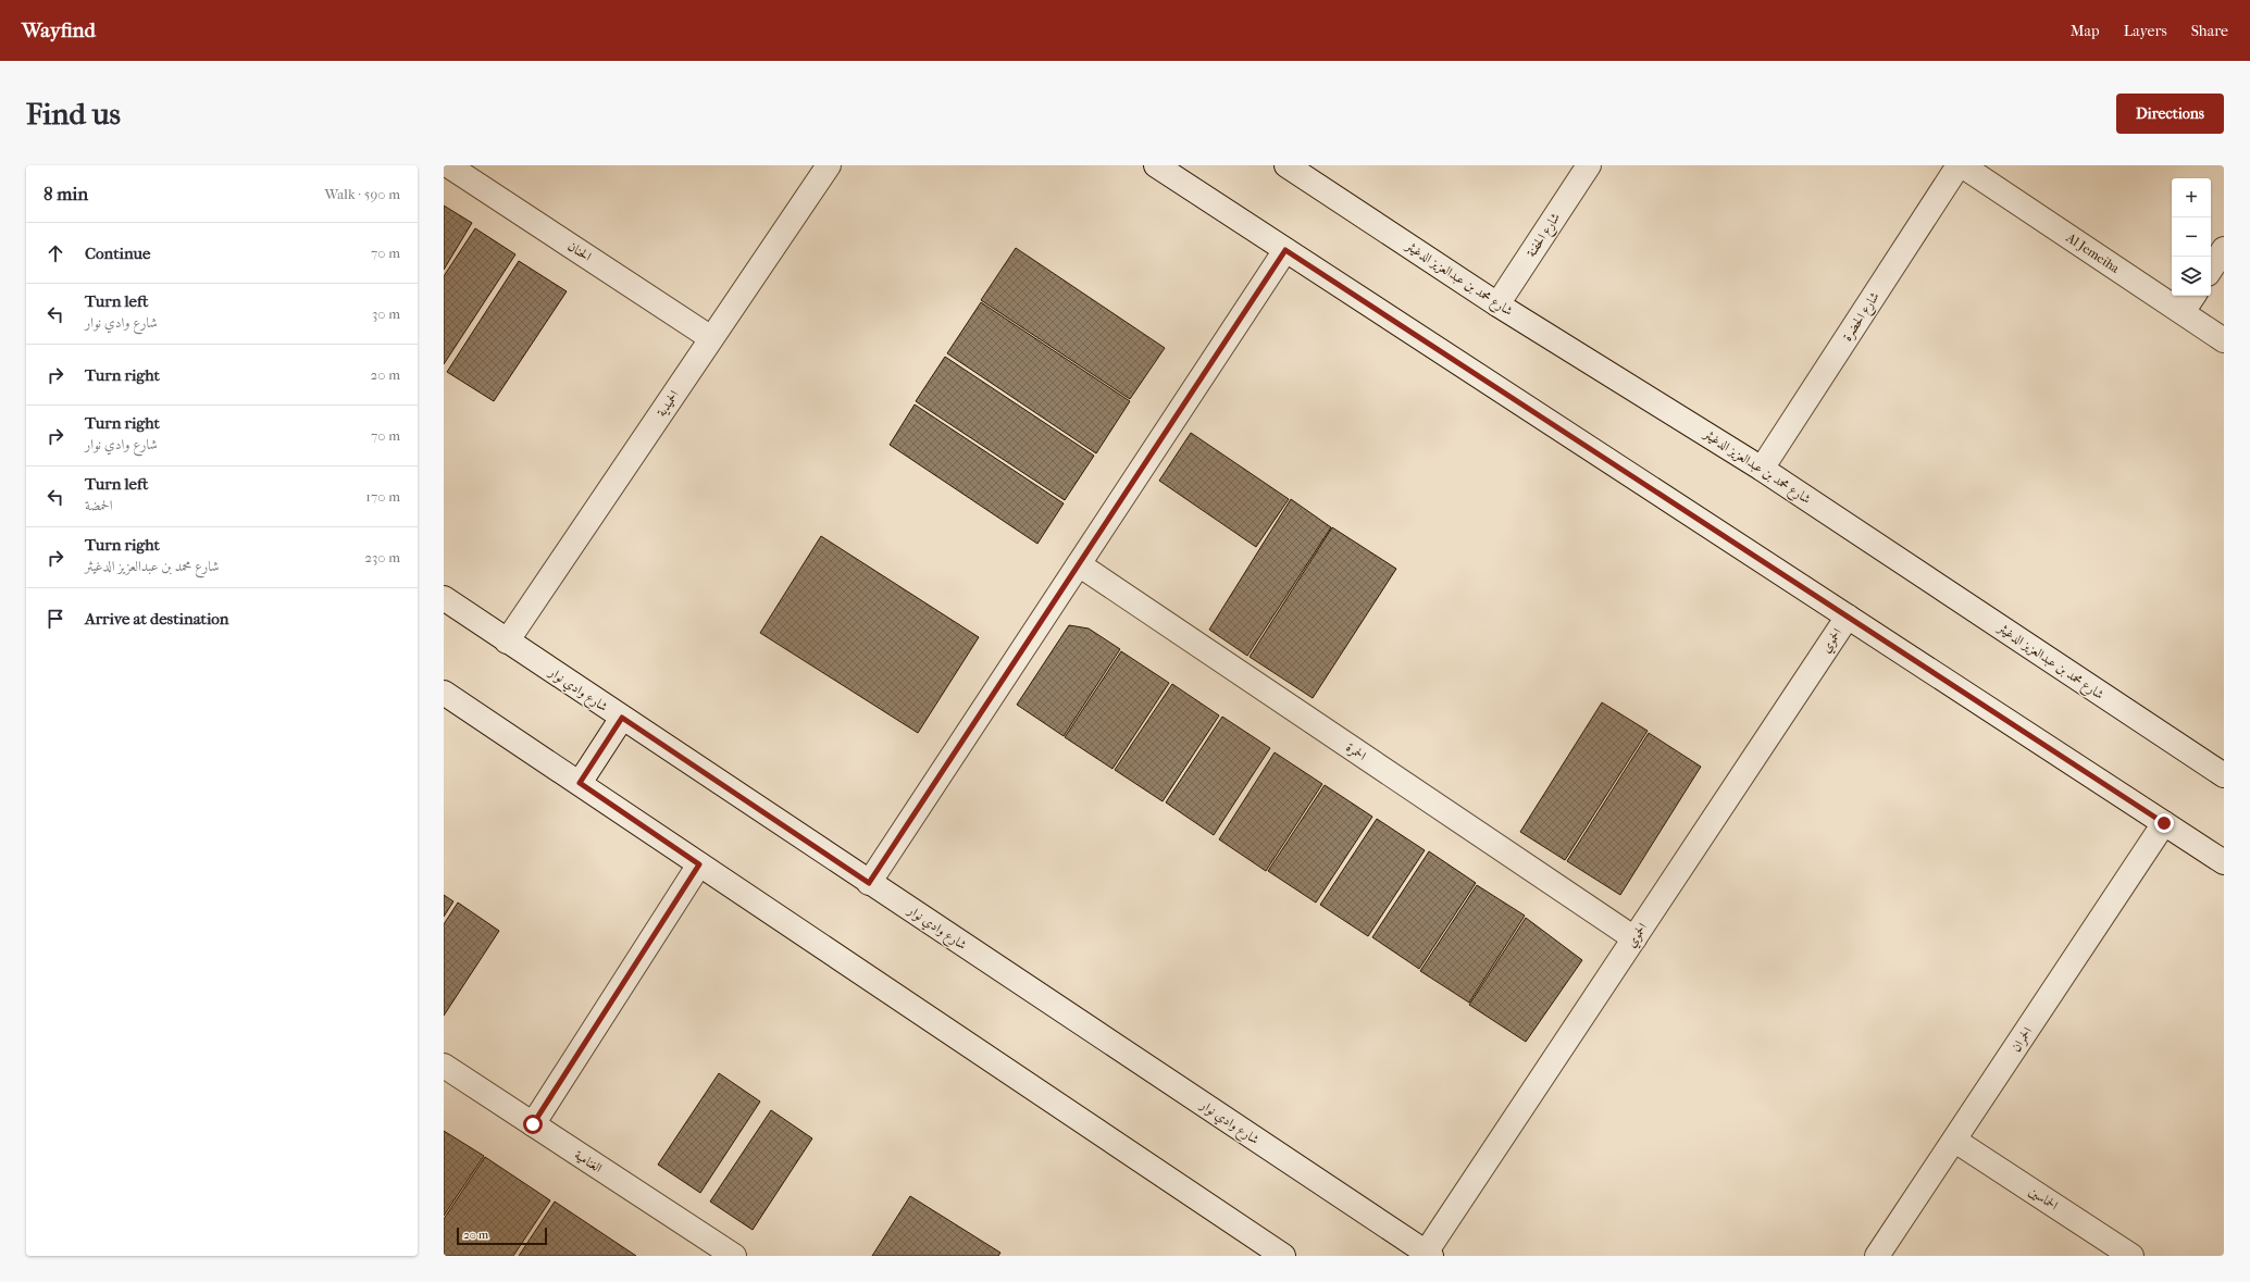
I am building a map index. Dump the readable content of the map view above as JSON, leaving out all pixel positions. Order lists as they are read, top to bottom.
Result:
{
  "streets": {
    "street": [
      "شارع الحفنة",
      "الحنان",
      "Al Jemeiha",
      "شارع محمد بن عبدالعزيز الدغيثر",
      "شارع الحضرة",
      "الحميدية",
      "الحموي",
      "شارع وادي نوار",
      "الحمرة",
      "الحمران",
      "الغنامية",
      "الحماسين"
    ]
  },
  "crossings": [
    ["شارع الحفنة", "شارع محمد بن عبدالعزيز الدغيثر"],
    ["الحنان", "الحميدية"],
    ["Al Jemeiha", "شارع الحضرة"],
    ["شارع محمد بن عبدالعزيز الدغيثر", "شارع الحضرة"],
    ["الحميدية", "شارع وادي نوار"],
    ["الحموي", "شارع وادي نوار"],
    ["الحموي", "الحمرة"],
    ["الحمران", "الحماسين"]
  ],
  "scale_bar": "20 m",
  "page": {
    "header": "Wayfind",
    "nav": ["Map", "Layers", "Share"],
    "buttons": "Directions",
    "title": "Find us",
    "heading": ["8 min", "Walk · 590 m"],
    "map_buttons": ["+", "−"],
    "list": [
      ["Continue", "70 m"],
      ["Turn left", "شارع وادي نوار", "30 m"],
      ["Turn right", "20 m"],
      ["Turn right", "شارع وادي نوار", "70 m"],
      ["Turn left", "الحمضة", "170 m"],
      ["Turn right", "شارع محمد بن عبدالعزيز الدغيثر", "230 m"],
      "Arrive at destination"
    ],
    "scale": "20 m"
  }
}
